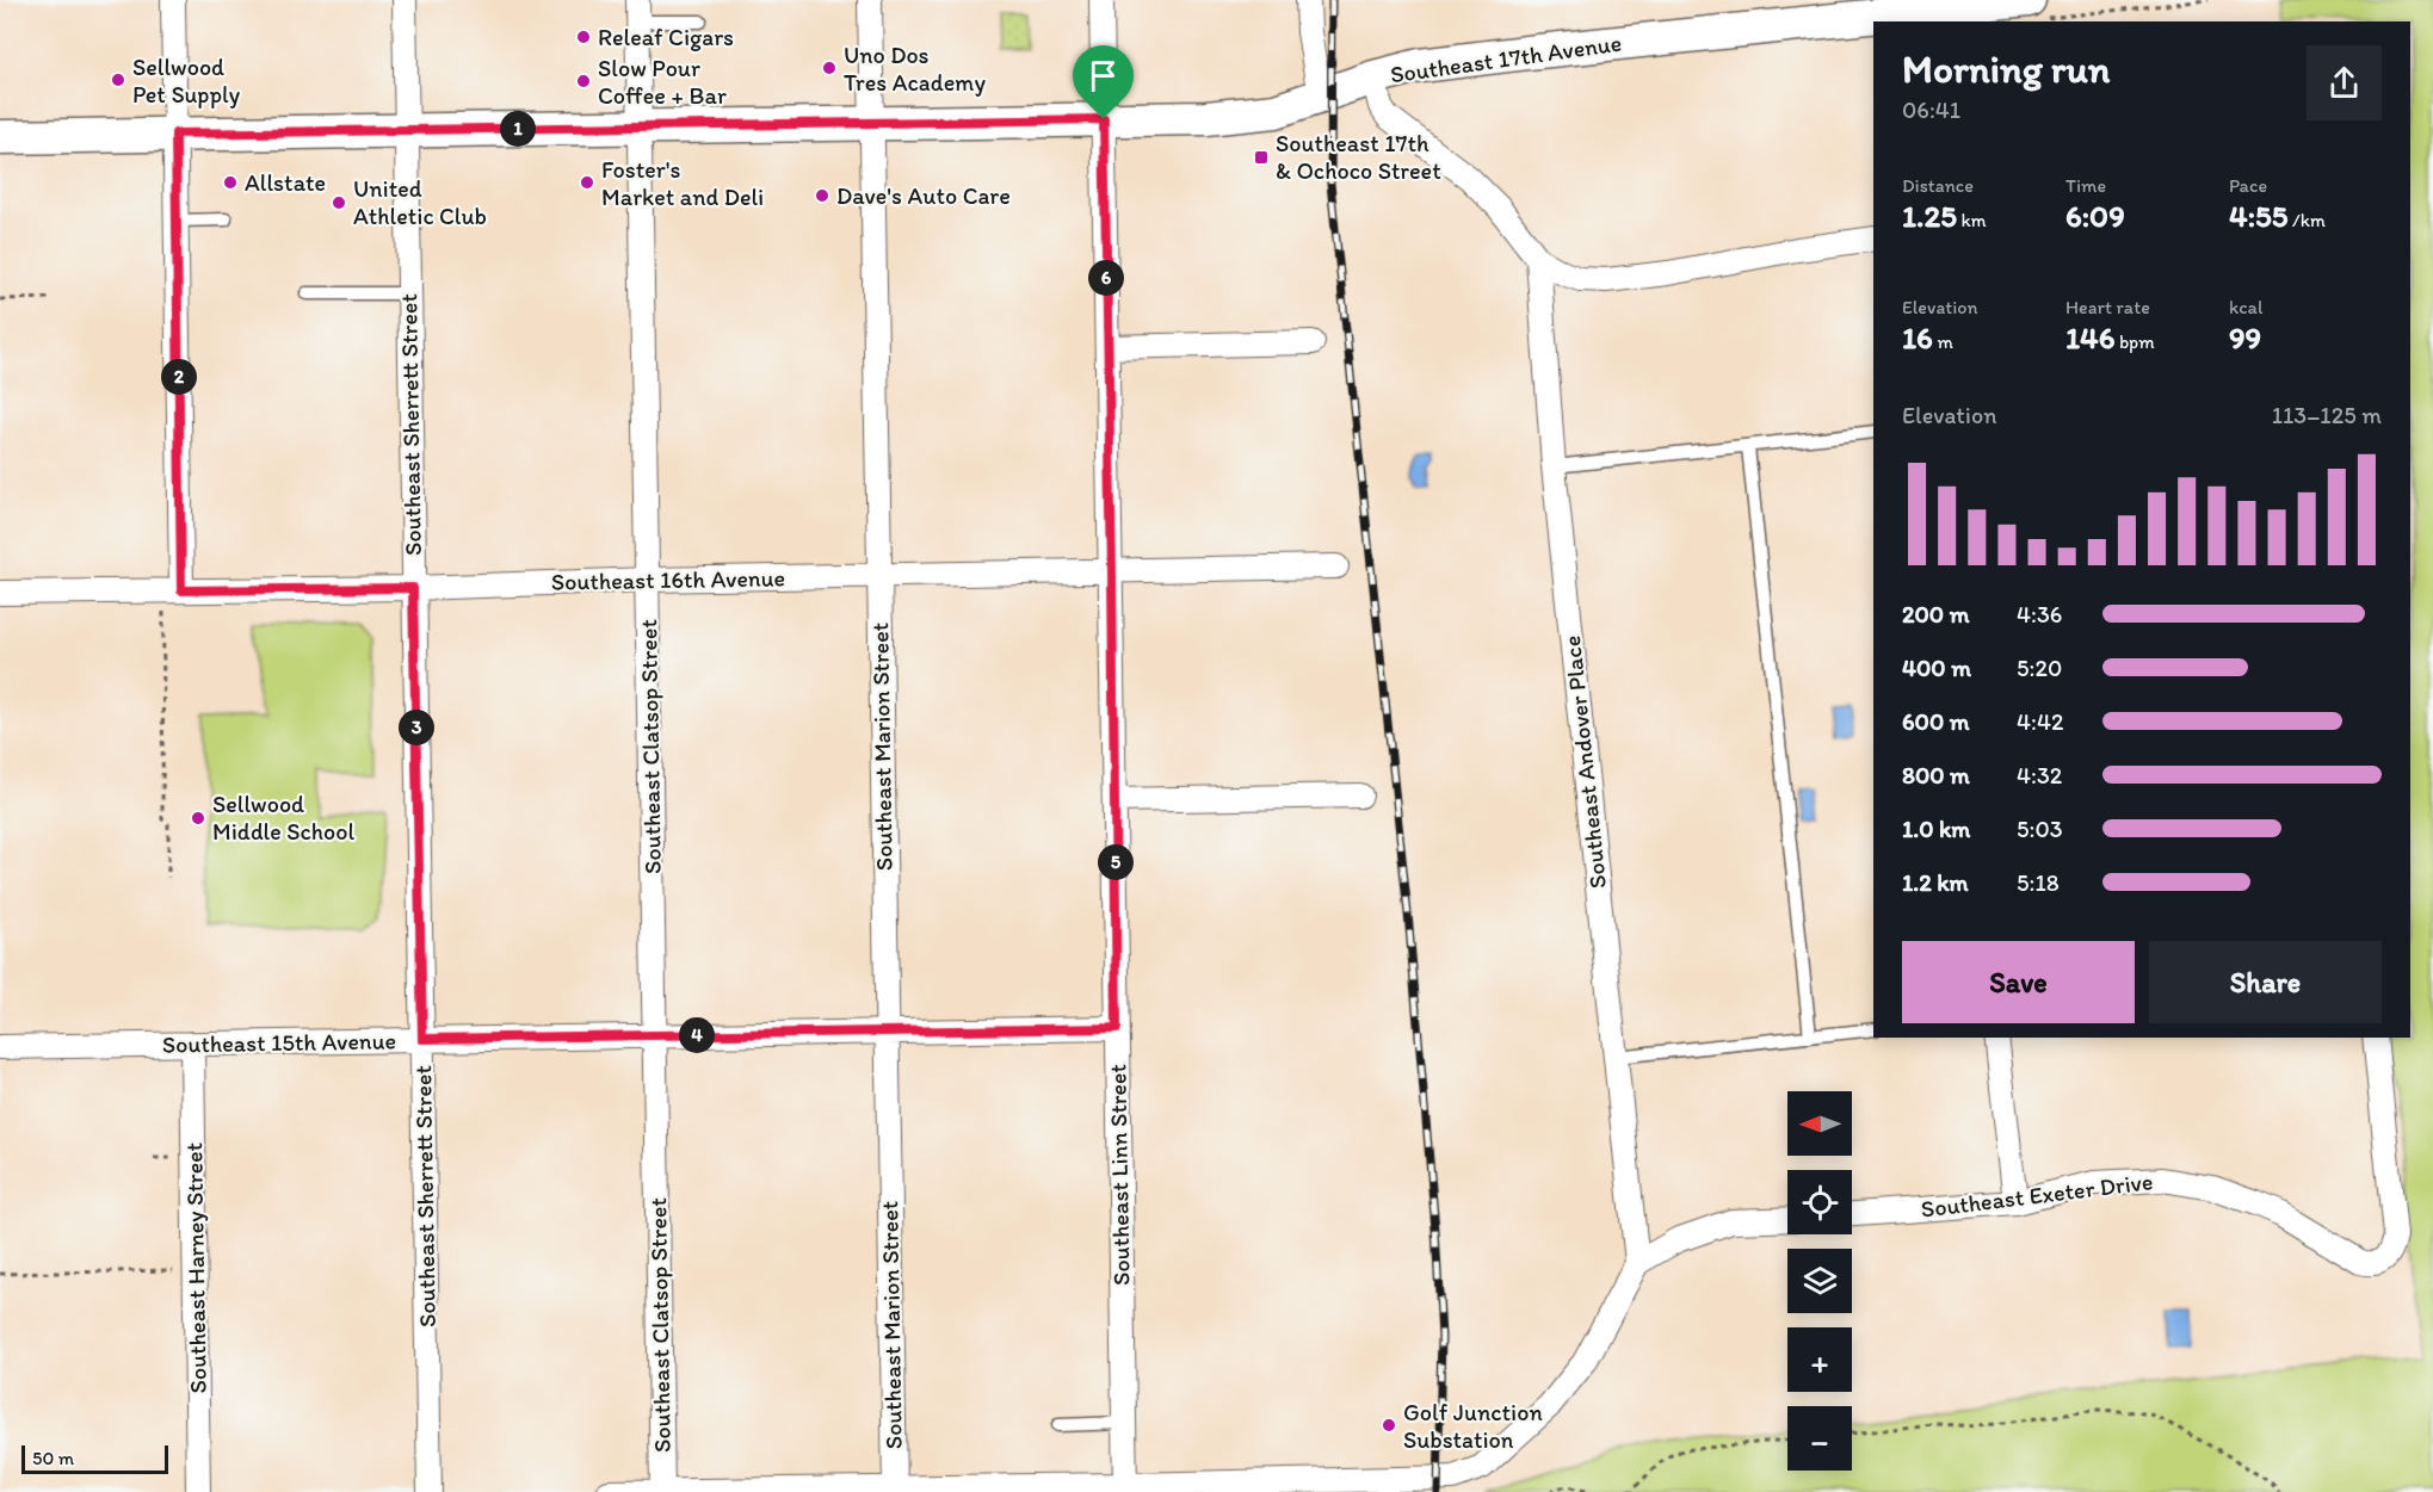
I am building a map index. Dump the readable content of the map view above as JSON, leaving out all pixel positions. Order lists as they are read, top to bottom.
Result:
{
  "streets": {
    "main road": ["Southeast 17th Avenue"],
    "street": [
      "Southeast Sherrett Street",
      "Southeast 16th Avenue",
      "Southeast Clatsop Street",
      "Southeast Marion Street",
      "Southeast Andover Place",
      "Southeast 15th Avenue",
      "Southeast Linn Street",
      "Southeast Exeter Drive",
      "Southeast Harney Street"
    ]
  },
  "crossings": [
    ["Southeast 17th Avenue", "Southeast Sherrett Street"],
    ["Southeast 17th Avenue", "Southeast Clatsop Street"],
    ["Southeast 17th Avenue", "Southeast Marion Street"],
    ["Southeast 17th Avenue", "Southeast Linn Street"],
    ["Southeast Sherrett Street", "Southeast 16th Avenue"],
    ["Southeast Sherrett Street", "Southeast 15th Avenue"],
    ["Southeast 16th Avenue", "Southeast Clatsop Street"],
    ["Southeast 16th Avenue", "Southeast Marion Street"],
    ["Southeast 16th Avenue", "Southeast Linn Street"],
    ["Southeast Clatsop Street", "Southeast 15th Avenue"],
    ["Southeast Marion Street", "Southeast 15th Avenue"],
    ["Southeast 15th Avenue", "Southeast Linn Street"],
    ["Southeast 15th Avenue", "Southeast Harney Street"]
  ],
  "places": {
    "other": [
      "Releaf Cigars",
      "Uno Dos Tres Academy",
      "Sellwood Pet Supply",
      "Slow Pour Coffee + Bar",
      "Allstate",
      "Foster's Market and Deli",
      "Dave's Auto Care",
      "United Athletic Club",
      "Sellwood Middle School",
      "Golf Junction Substation"
    ],
    "transit": ["Southeast 17th & Ochoco Street"]
  },
  "scale_bar": "50 m",
  "north": "left",
  "page": {
    "heading": ["Morning run", "06:41"],
    "pins": [
      "1",
      "6",
      "2",
      "3",
      "5",
      "4"
    ],
    "stats": [
      ["Distance", "1.25 km"],
      ["Time", "6:09"],
      ["Pace", "4:55 /km"],
      ["Elevation", "16 m"],
      ["Heart rate", "146 bpm"],
      ["kcal", "99"]
    ],
    "chart": ["Elevation", "113–125 m"],
    "list": [
      {
        "name": "200 m",
        "note": "4:36"
      },
      {
        "name": "400 m",
        "note": "5:20"
      },
      {
        "name": "600 m",
        "note": "4:42"
      },
      {
        "name": "800 m",
        "note": "4:32"
      },
      {
        "name": "1.0 km",
        "note": "5:03"
      },
      {
        "name": "1.2 km",
        "note": "5:18"
      }
    ],
    "buttons": ["Save", "Share"],
    "map_buttons": ["+", "−"],
    "scale": "50 m"
  }
}
